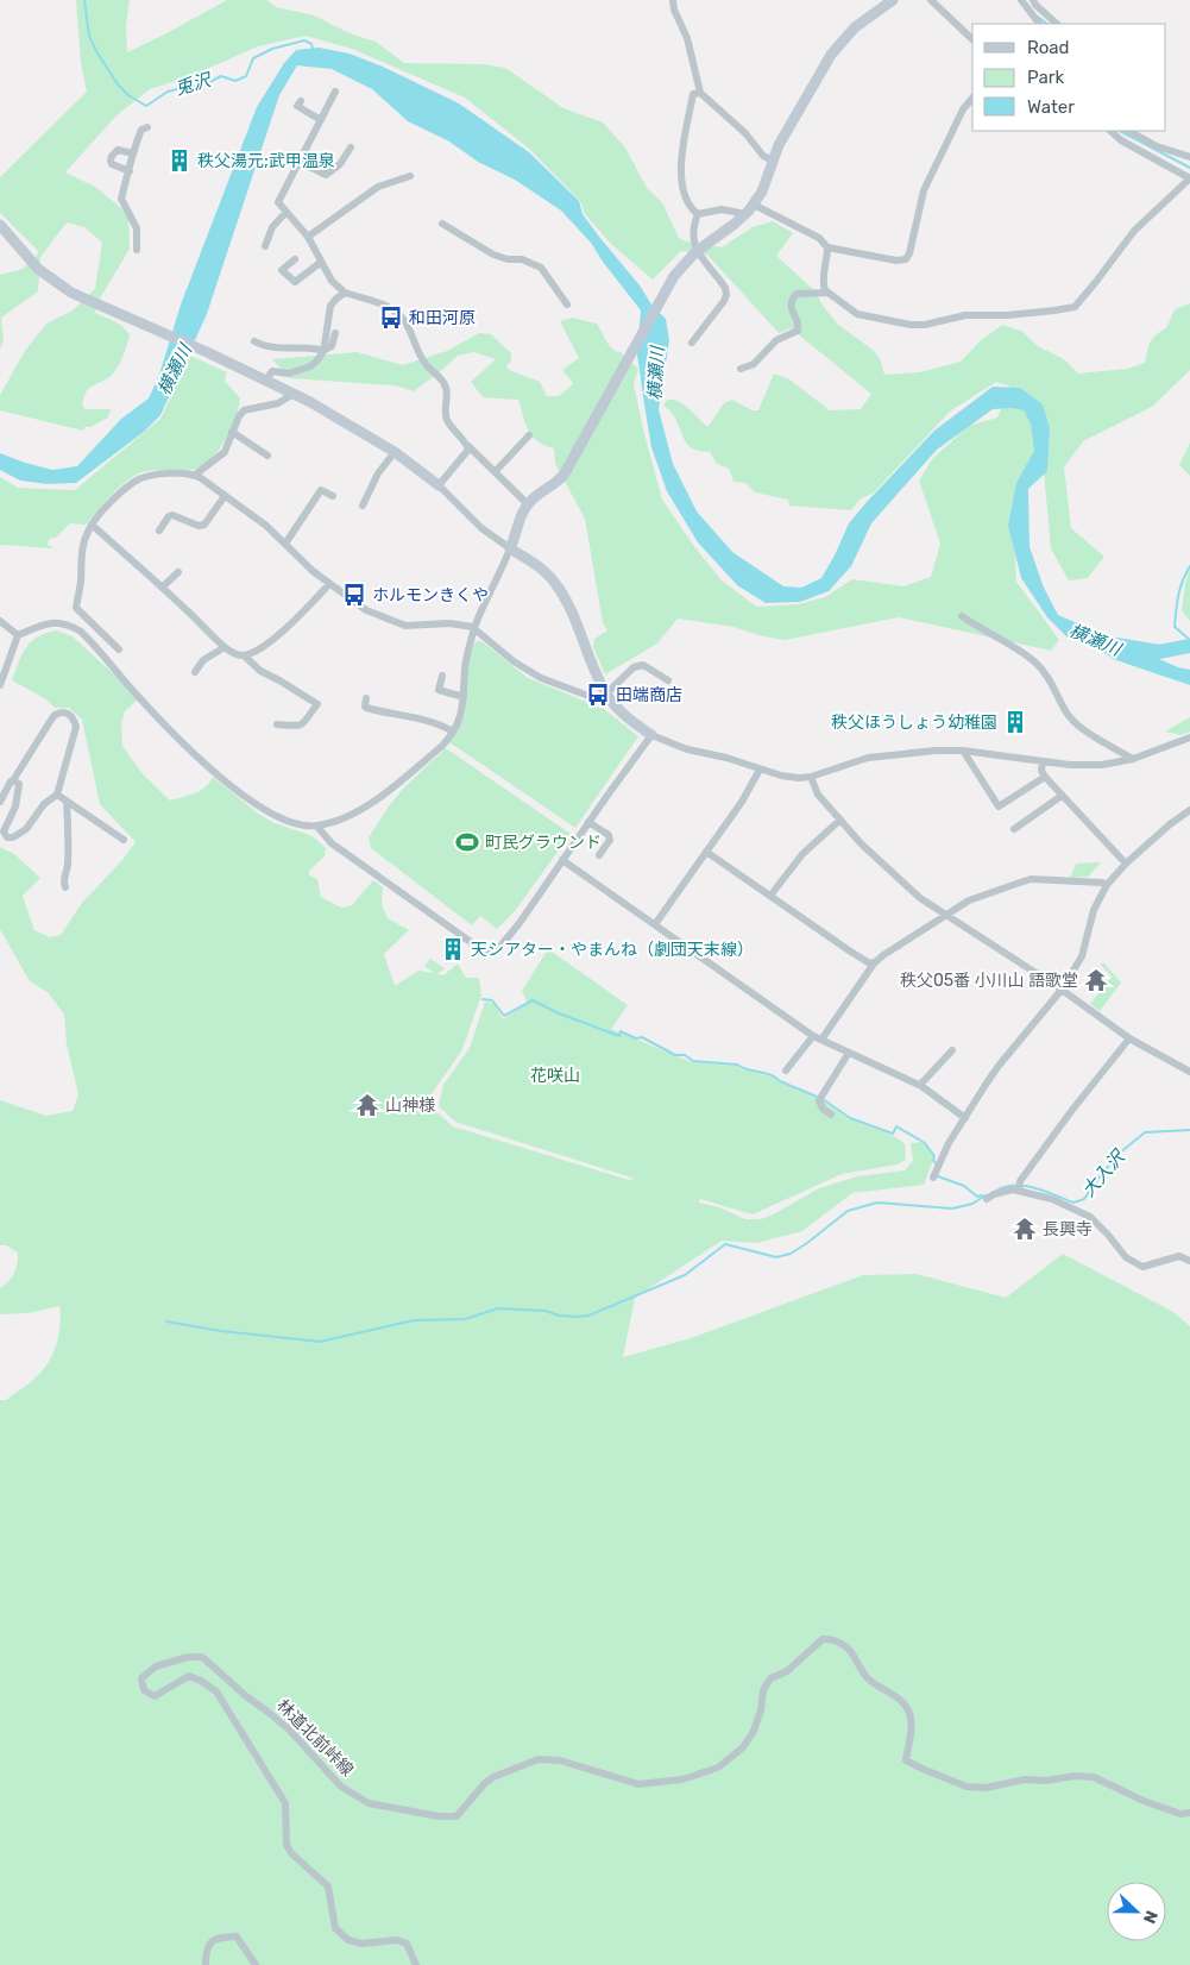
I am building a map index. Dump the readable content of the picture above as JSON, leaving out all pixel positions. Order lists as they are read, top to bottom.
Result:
{
  "streets": {
    "street": ["林道北前峠線"]
  },
  "water": ["兎沢", "横瀬川", "大入沢"],
  "parks": ["花咲山"],
  "places": {
    "building": ["秩父湯元;武甲温泉", "秩父ほうしょう幼稚園", "天シアター・やまんね（劇団天末線）"],
    "bus stop": ["和田河原", "ホルモンきくや", "田端商店"],
    "sports": ["町民グラウンド"],
    "temple": ["秩父05番 小川山 語歌堂", "山神様", "長興寺"]
  },
  "legend": ["Road", "Park", "Water"],
  "north": "right"
}
